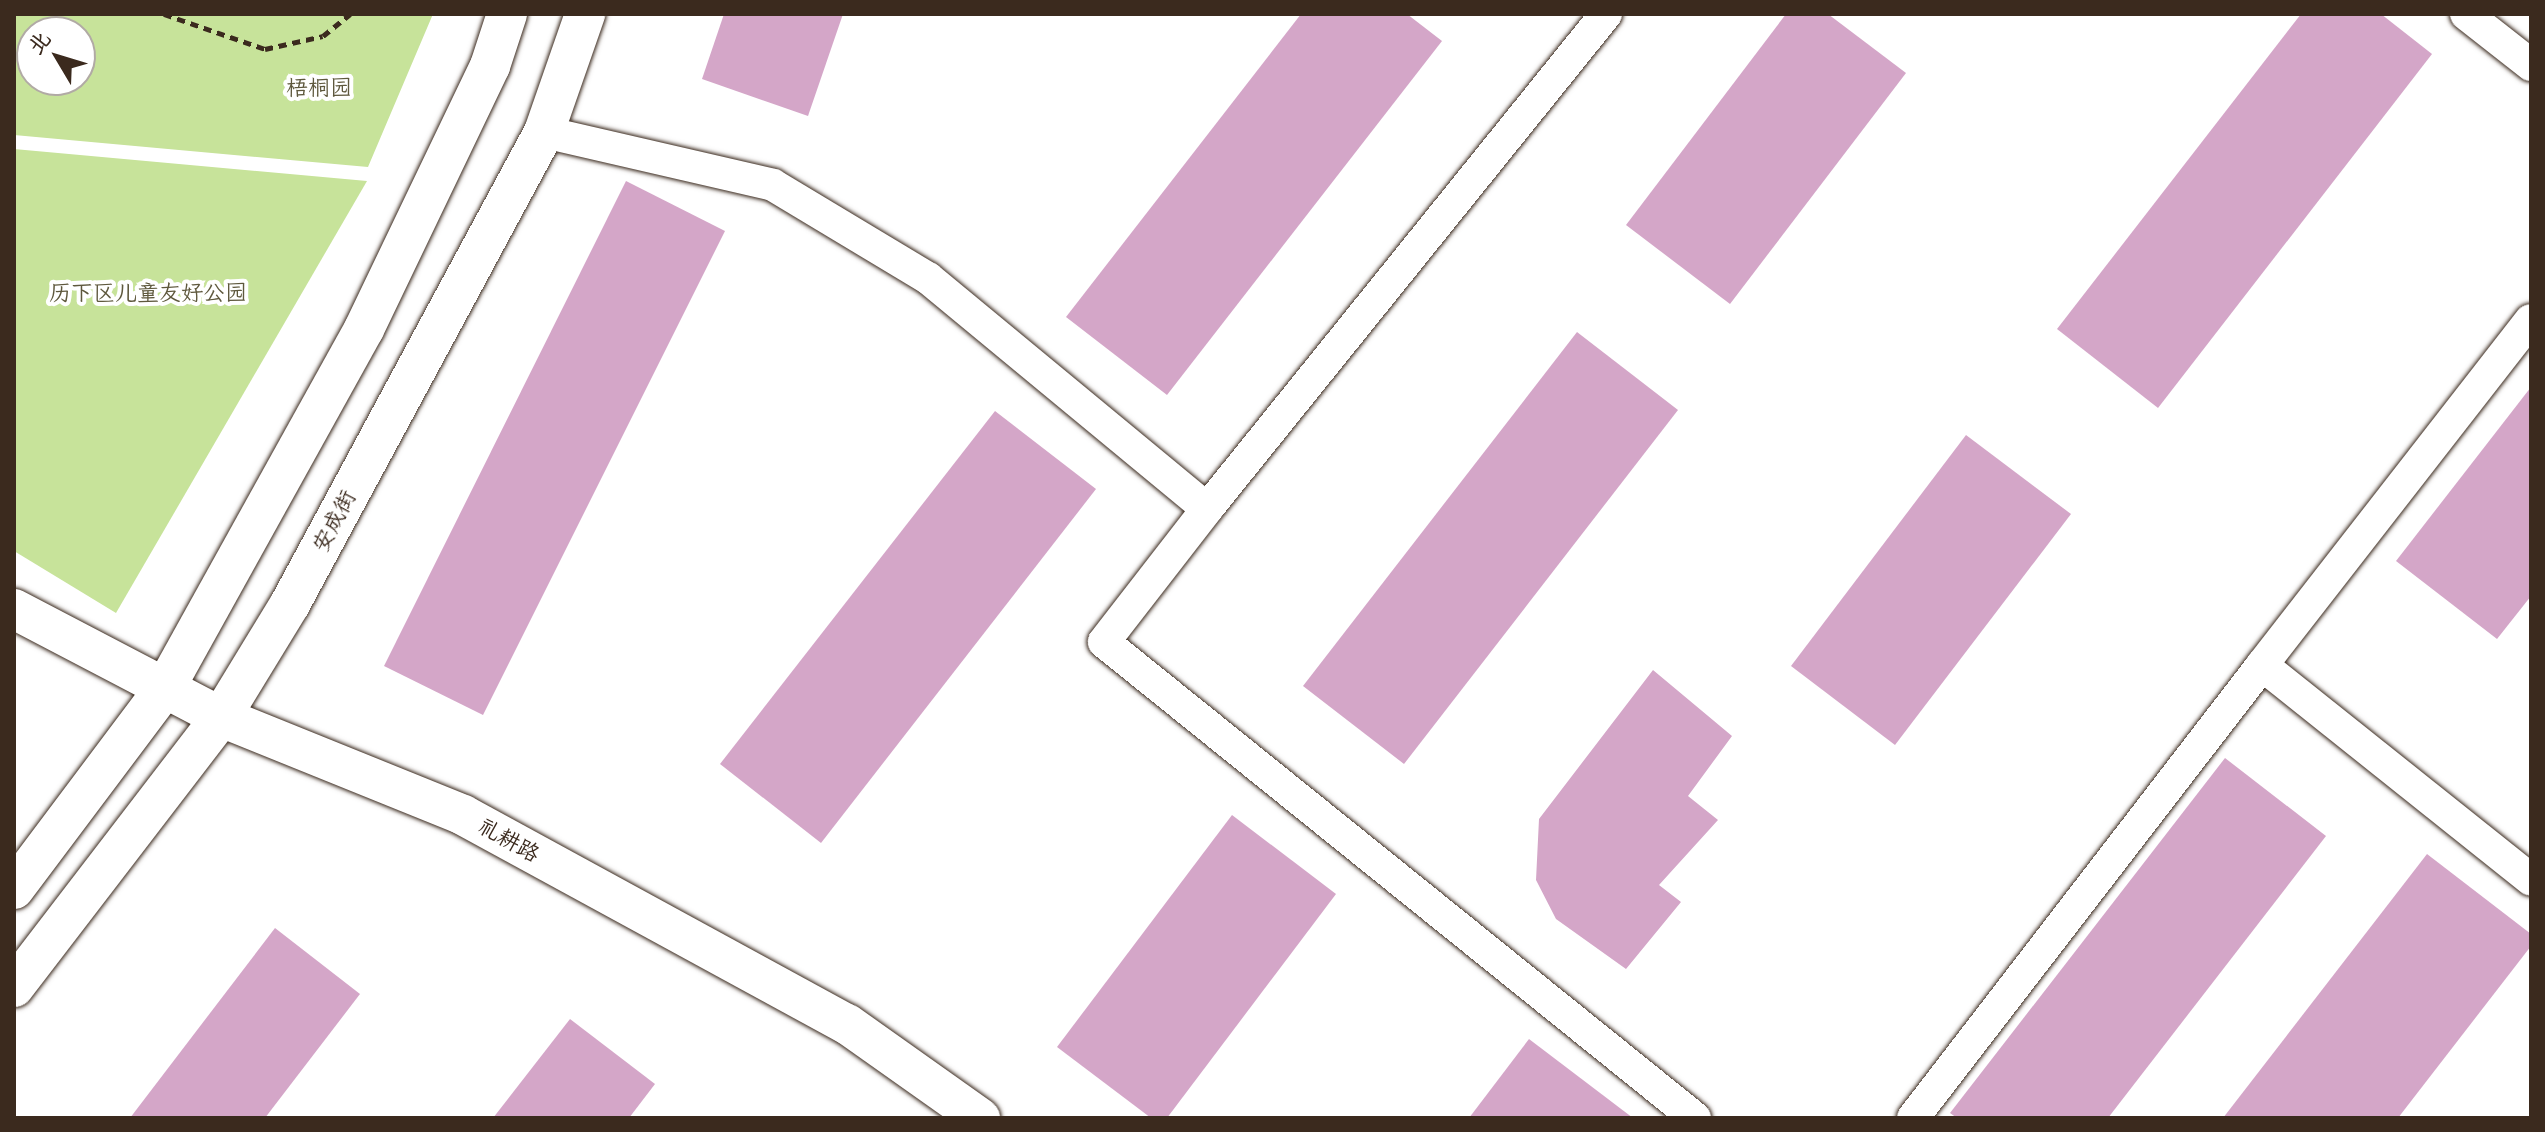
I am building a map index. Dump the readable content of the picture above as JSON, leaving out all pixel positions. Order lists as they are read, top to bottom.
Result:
{
  "streets": {
    "street": ["安成街", "礼耕路"]
  },
  "crossings": [
    ["安成街", "礼耕路"]
  ],
  "parks": ["梧桐园", "历下区儿童友好公园"],
  "north": "top left"
}
